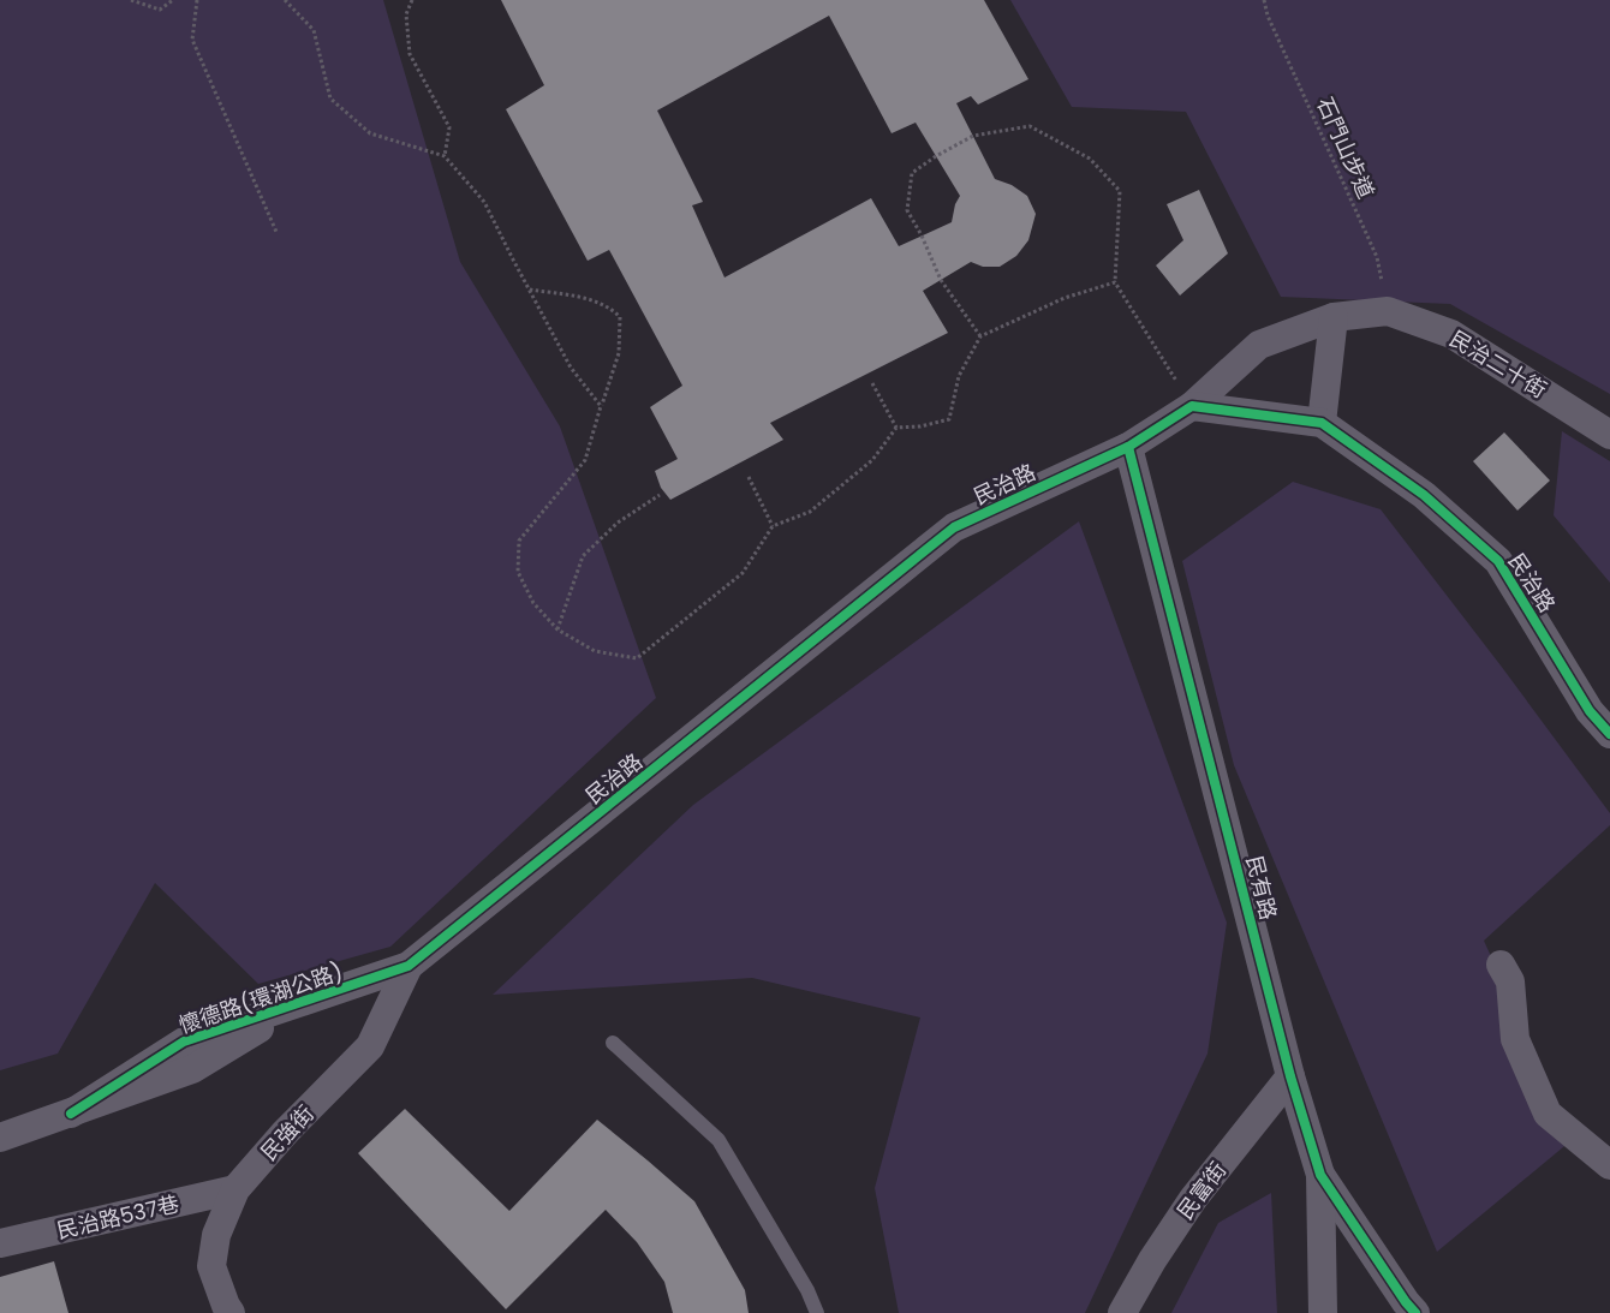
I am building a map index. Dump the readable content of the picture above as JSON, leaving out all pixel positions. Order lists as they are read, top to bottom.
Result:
{
  "streets": {
    "street": [
      "民治二十街",
      "民治路",
      "民有路",
      "懷德路(環湖公路)",
      "民強街",
      "民富街",
      "民治路537巷"
    ],
    "path": ["石門山步道"]
  },
  "crossings": [
    ["石門山步道", "民治二十街"],
    ["民治二十街", "民治路"],
    ["民治路", "民有路"],
    ["民治路", "懷德路(環湖公路)"],
    ["民治路", "民強街"],
    ["民有路", "民富街"],
    ["懷德路(環湖公路)", "民強街"],
    ["民強街", "民治路537巷"]
  ]
}
